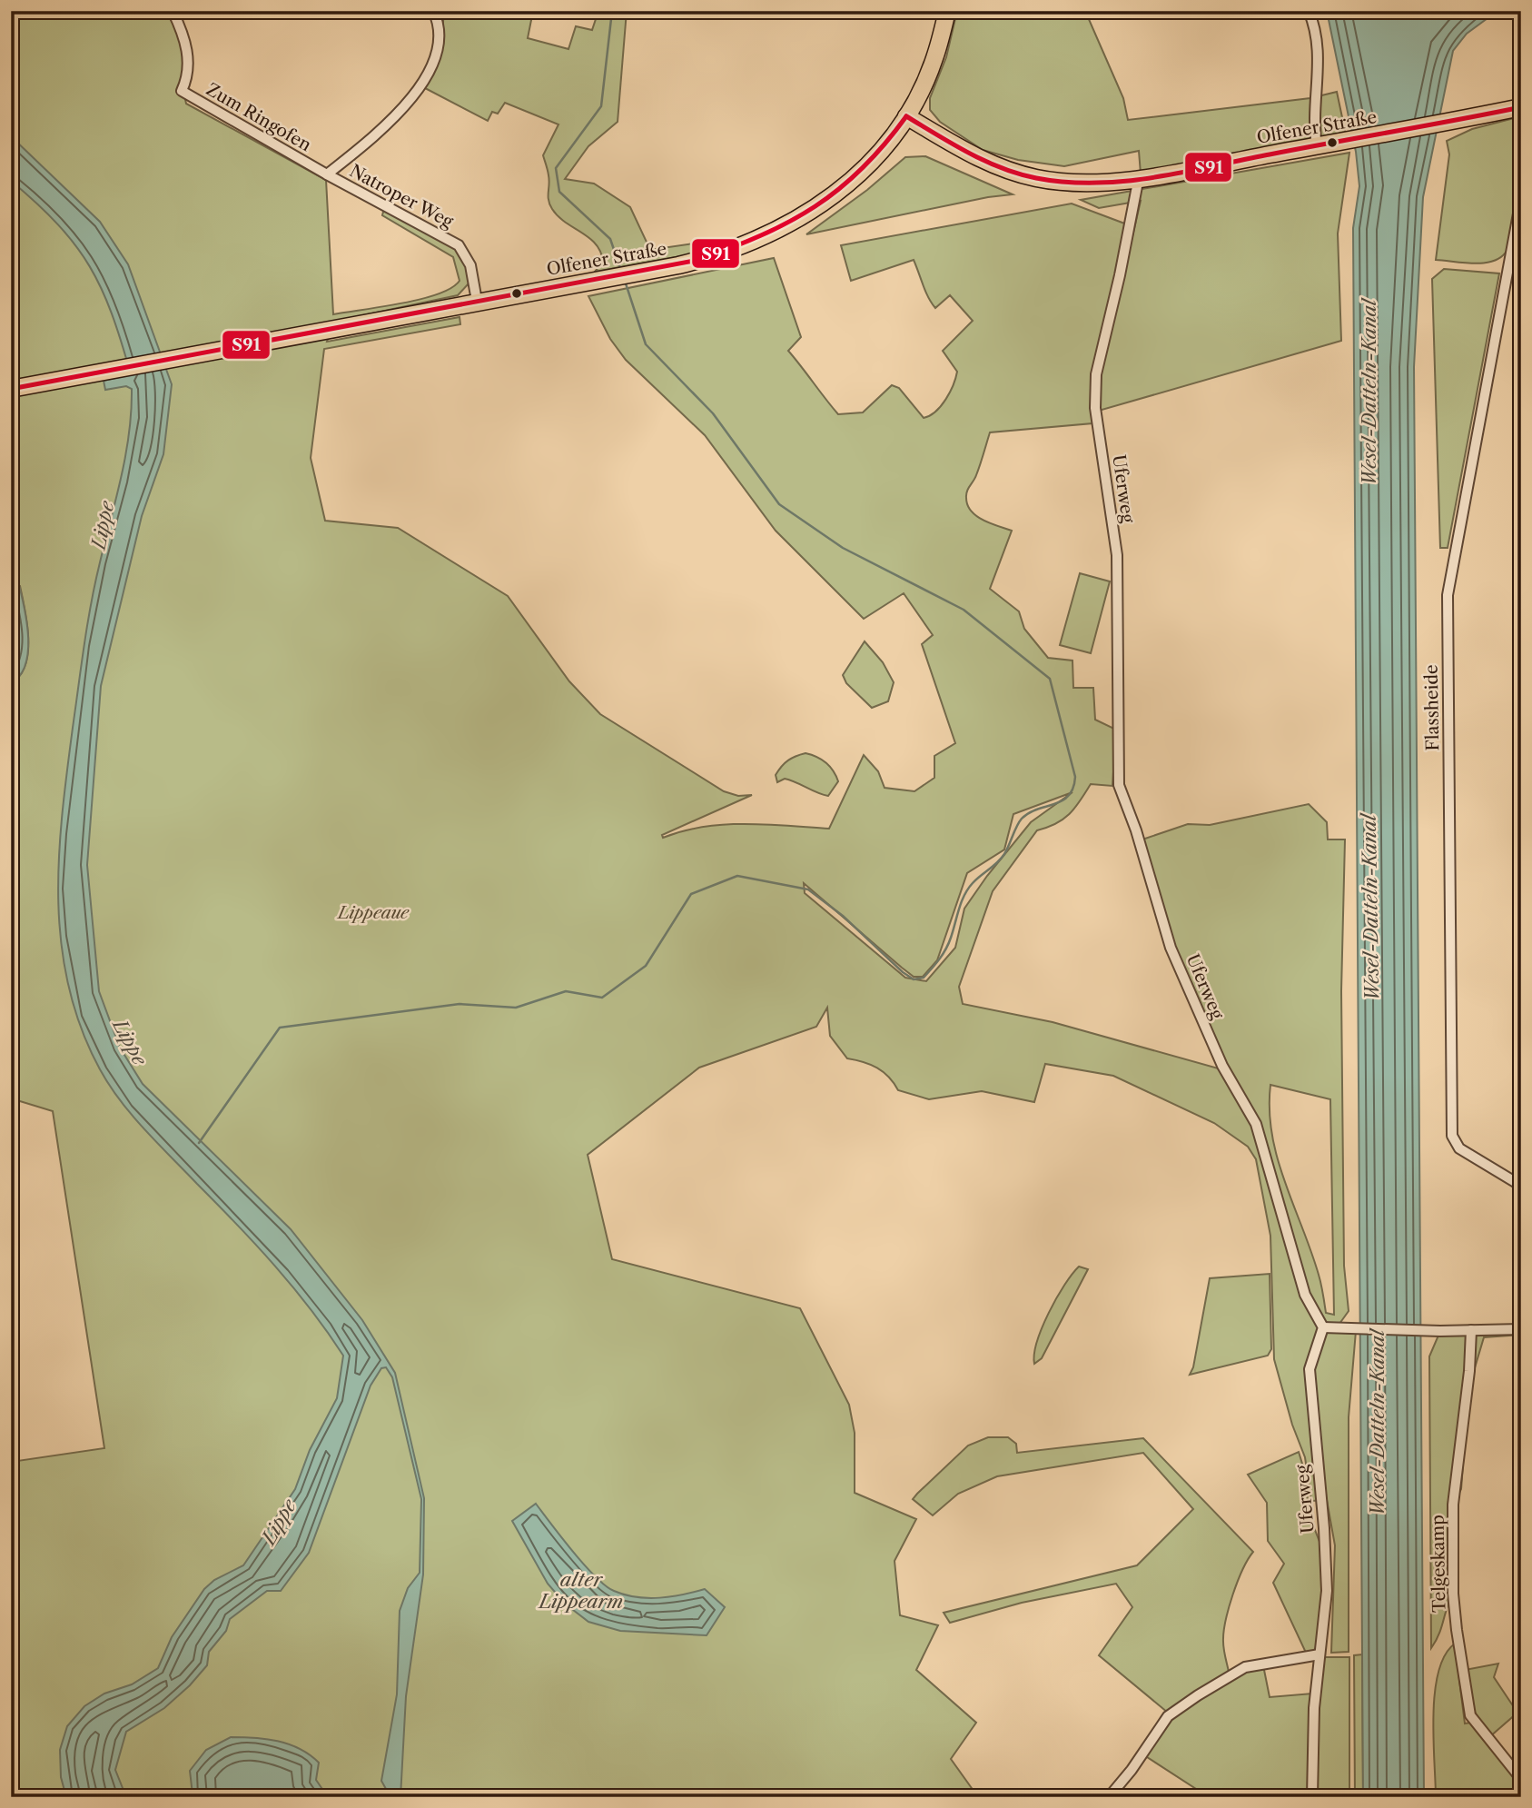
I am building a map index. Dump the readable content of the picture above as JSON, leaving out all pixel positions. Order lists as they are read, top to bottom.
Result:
{
  "streets": {
    "main road": ["Olfener Straße"],
    "street": [
      "Zum Ringofen",
      "Natroper Weg",
      "Uferweg",
      "Flassheide",
      "Telgeskamp"
    ]
  },
  "crossings": [
    ["Zum Ringofen", "Natroper Weg"],
    ["Olfener Straße", "Natroper Weg"],
    ["Olfener Straße", "Uferweg"]
  ],
  "water": ["Wesel-Datteln-Kanal", "Lippe", "alter Lippearm"],
  "parks": ["Lippeaue"],
  "lines": ["transit line S91"]
}
